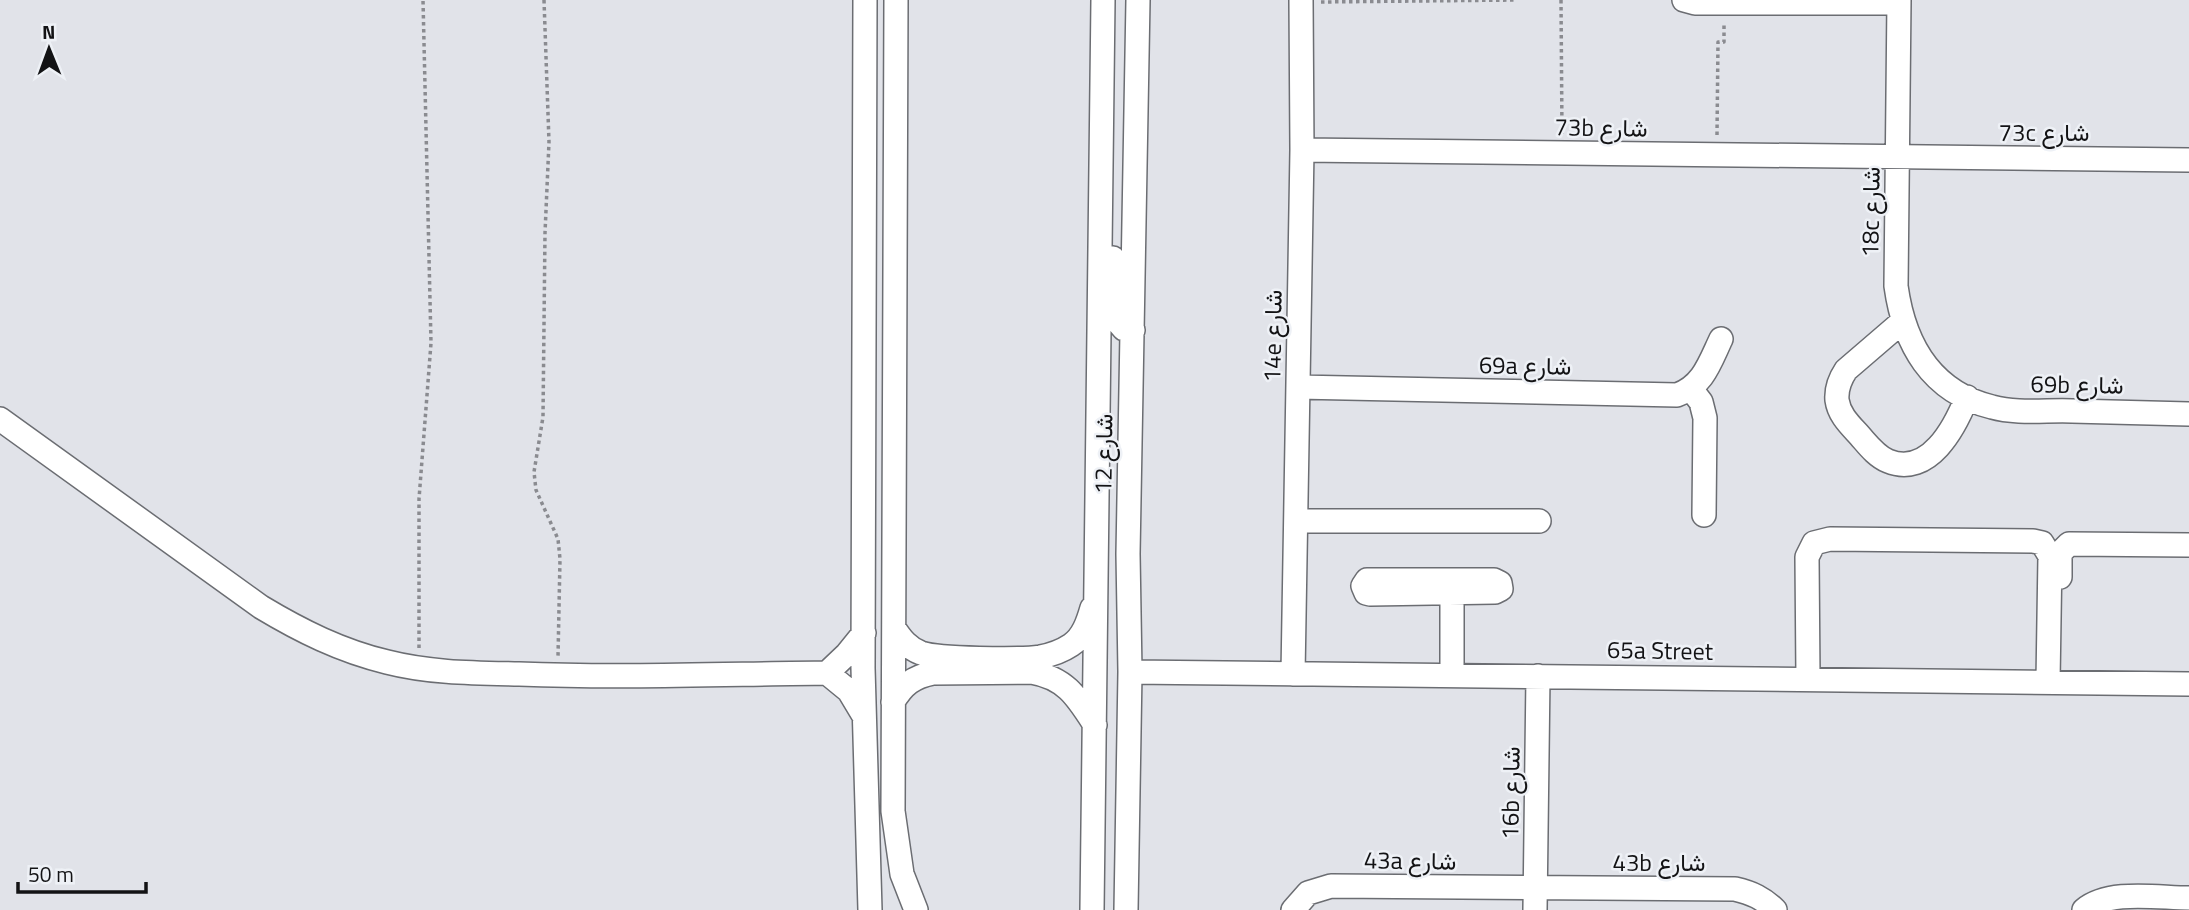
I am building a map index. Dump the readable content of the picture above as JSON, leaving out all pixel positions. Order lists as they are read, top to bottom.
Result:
{
  "streets": {
    "street": [
      "73b شارع",
      "73c شارع",
      "18c شارع",
      "14e شارع",
      "69a شارع",
      "69b شارع",
      "شارع 12",
      "65a Street",
      "16b شارع",
      "43a شارع",
      "43b شارع"
    ]
  },
  "crossings": [
    ["73b شارع", "73c شارع"],
    ["73b شارع", "18c شارع"],
    ["73b شارع", "14e شارع"],
    ["73c شارع", "18c شارع"],
    ["18c شارع", "69b شارع"],
    ["14e شارع", "69a شارع"],
    ["14e شارع", "65a Street"],
    ["شارع 12", "65a Street"],
    ["65a Street", "16b شارع"],
    ["16b شارع", "43a شارع"],
    ["16b شارع", "43b شارع"],
    ["43a شارع", "43b شارع"]
  ],
  "scale_bar": "50 m",
  "north": "top"
}
